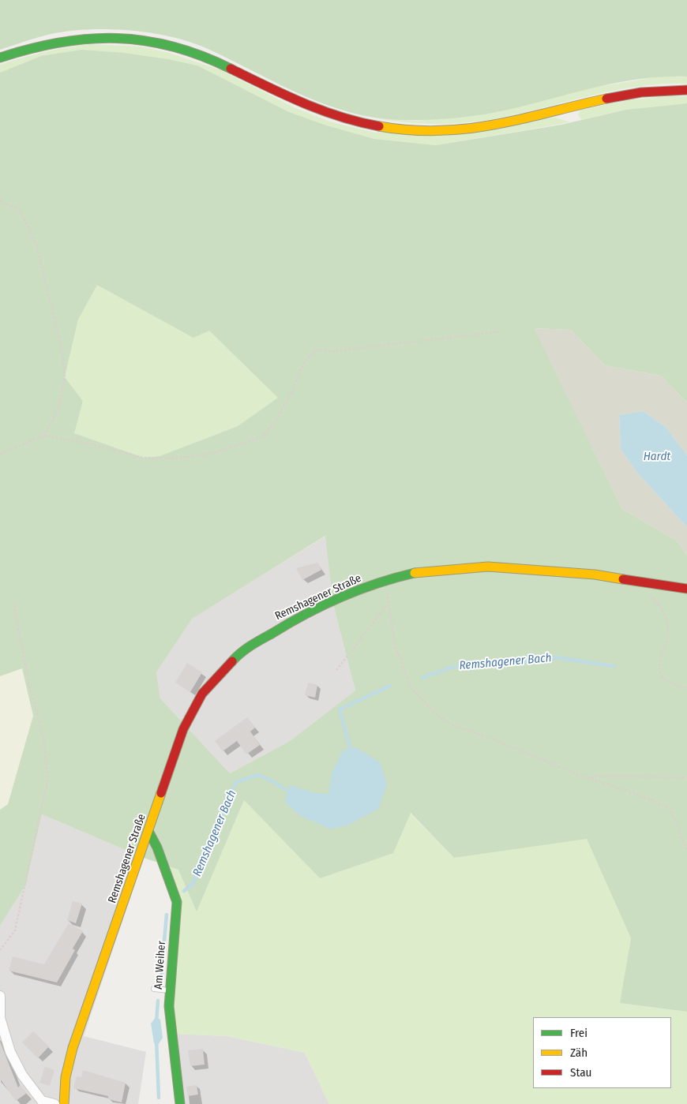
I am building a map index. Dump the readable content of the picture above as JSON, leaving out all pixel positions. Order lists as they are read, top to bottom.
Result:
{
  "streets": {
    "street": ["Remshagener Straße", "Am Weiher"]
  },
  "crossings": [
    ["Remshagener Straße", "Am Weiher"]
  ],
  "water": ["Hardt", "Remshagener Bach"],
  "legend": ["Frei", "Zäh", "Stau"]
}
